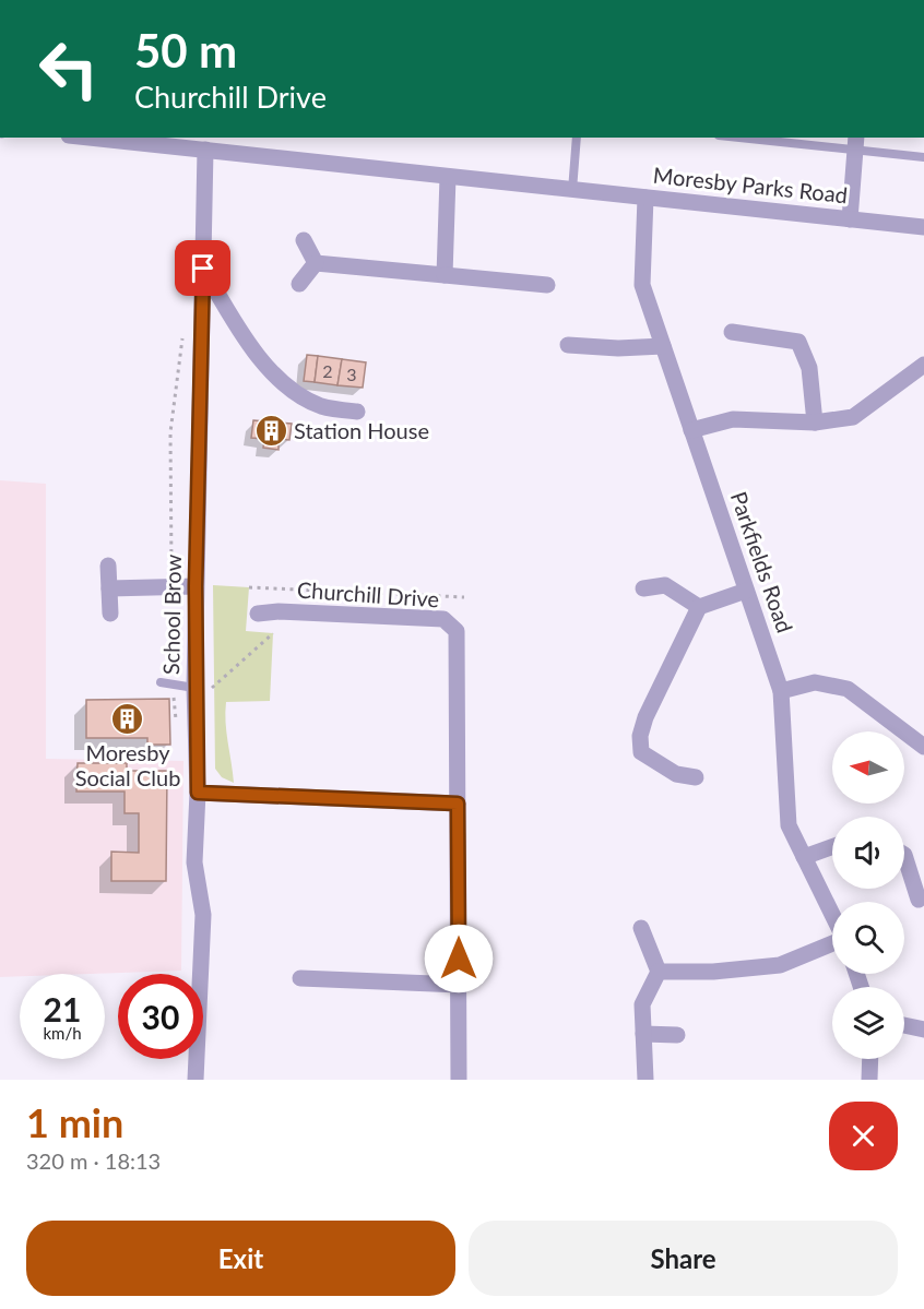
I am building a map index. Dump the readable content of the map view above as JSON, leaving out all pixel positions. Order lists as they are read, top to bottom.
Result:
{
  "streets": {
    "street": [
      "Moresby Parks Road",
      "Parkfields Road",
      "Churchill Drive",
      "School Brow"
    ]
  },
  "crossings": [
    ["Moresby Parks Road", "Parkfields Road"],
    ["Moresby Parks Road", "School Brow"]
  ],
  "places": {
    "building": ["Station House", "Moresby Social Club"]
  },
  "house_numbers": ["2", "3"],
  "north": "left",
  "page": {
    "turn": ["50 m", "Churchill Drive"],
    "speed": "21 km/h",
    "limit": "30",
    "heading": ["1 min", "320 m · 18:13"],
    "buttons": ["Exit", "Share"]
  }
}
